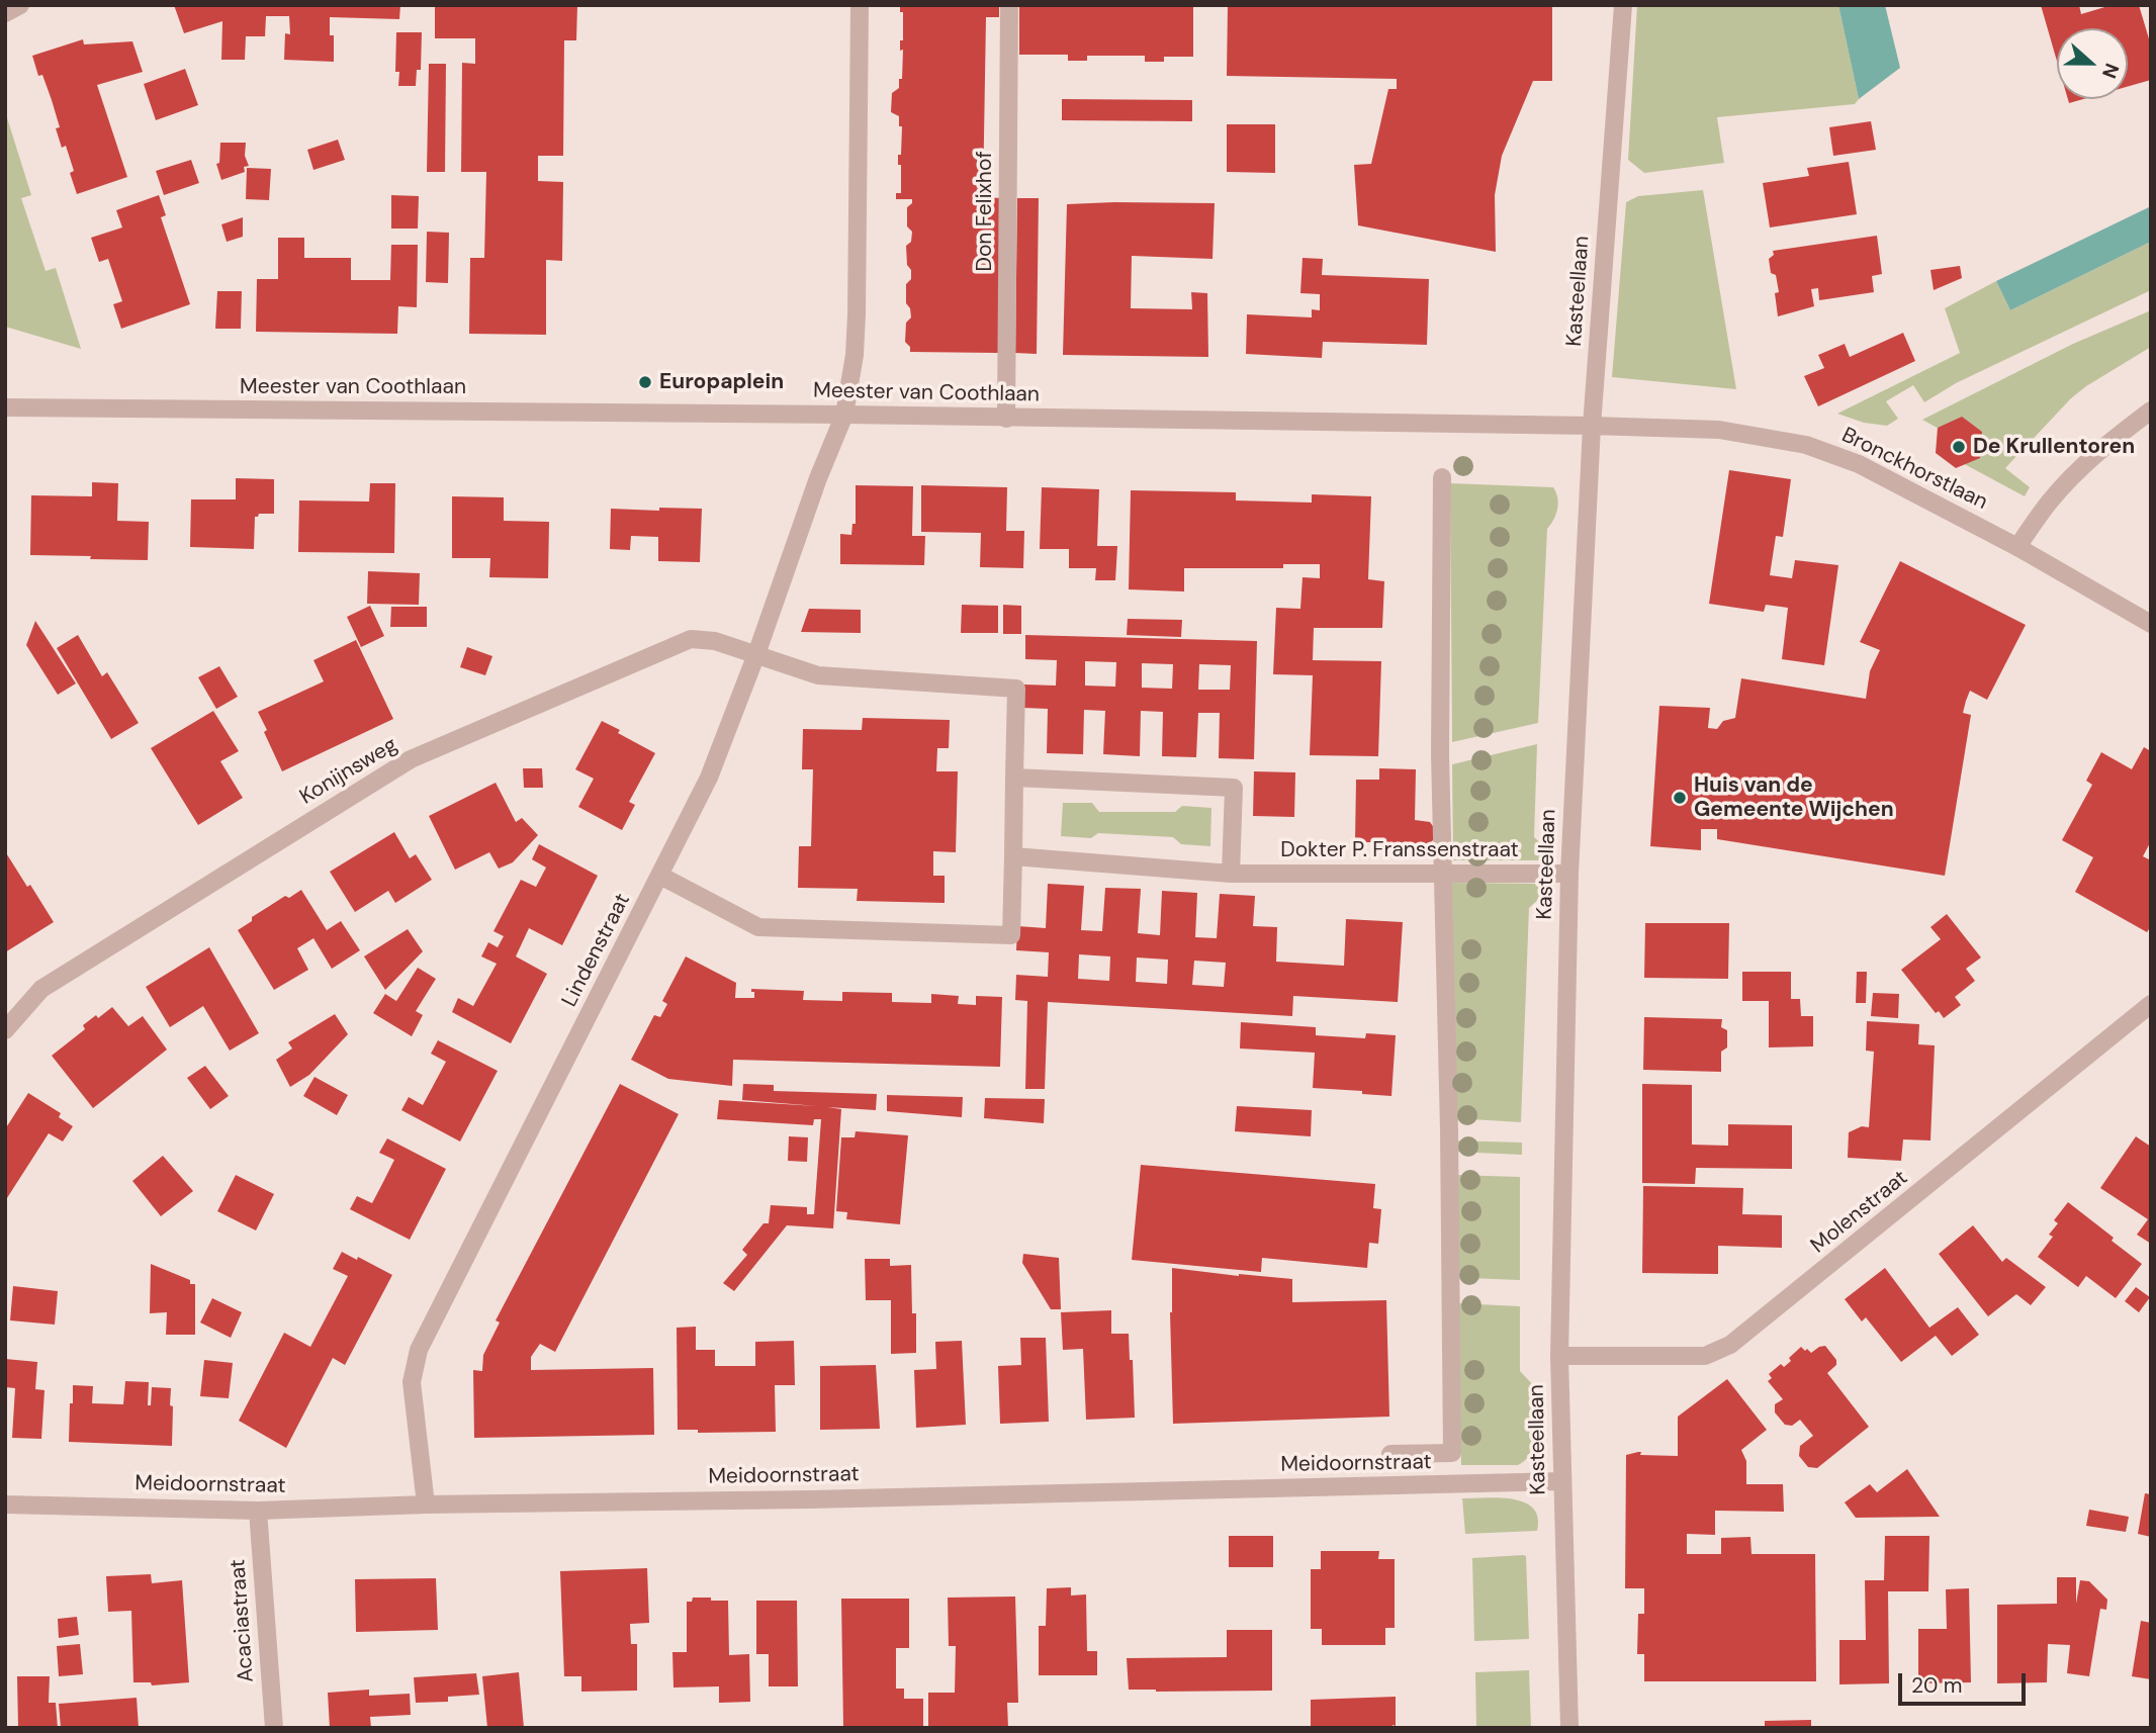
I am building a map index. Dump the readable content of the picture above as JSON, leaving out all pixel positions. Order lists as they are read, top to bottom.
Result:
{
  "streets": {
    "street": [
      "Don Felixhof",
      "Kasteellaan",
      "Meester van Coothlaan",
      "Bronckhorstlaan",
      "Konijnsweg",
      "Dokter P. Franssenstraat",
      "Lindenstraat",
      "Molenstraat",
      "Meidoornstraat",
      "Acaciastraat"
    ]
  },
  "crossings": [
    ["Don Felixhof", "Meester van Coothlaan"],
    ["Kasteellaan", "Meester van Coothlaan"],
    ["Kasteellaan", "Bronckhorstlaan"],
    ["Kasteellaan", "Dokter P. Franssenstraat"],
    ["Kasteellaan", "Molenstraat"],
    ["Kasteellaan", "Meidoornstraat"],
    ["Meester van Coothlaan", "Bronckhorstlaan"],
    ["Meester van Coothlaan", "Lindenstraat"],
    ["Konijnsweg", "Lindenstraat"],
    ["Lindenstraat", "Meidoornstraat"],
    ["Meidoornstraat", "Acaciastraat"]
  ],
  "places": ["Europaplein", "De Krullentoren", "Huis van de Gemeente Wijchen"],
  "scale_bar": "20 m",
  "north": "right"
}
